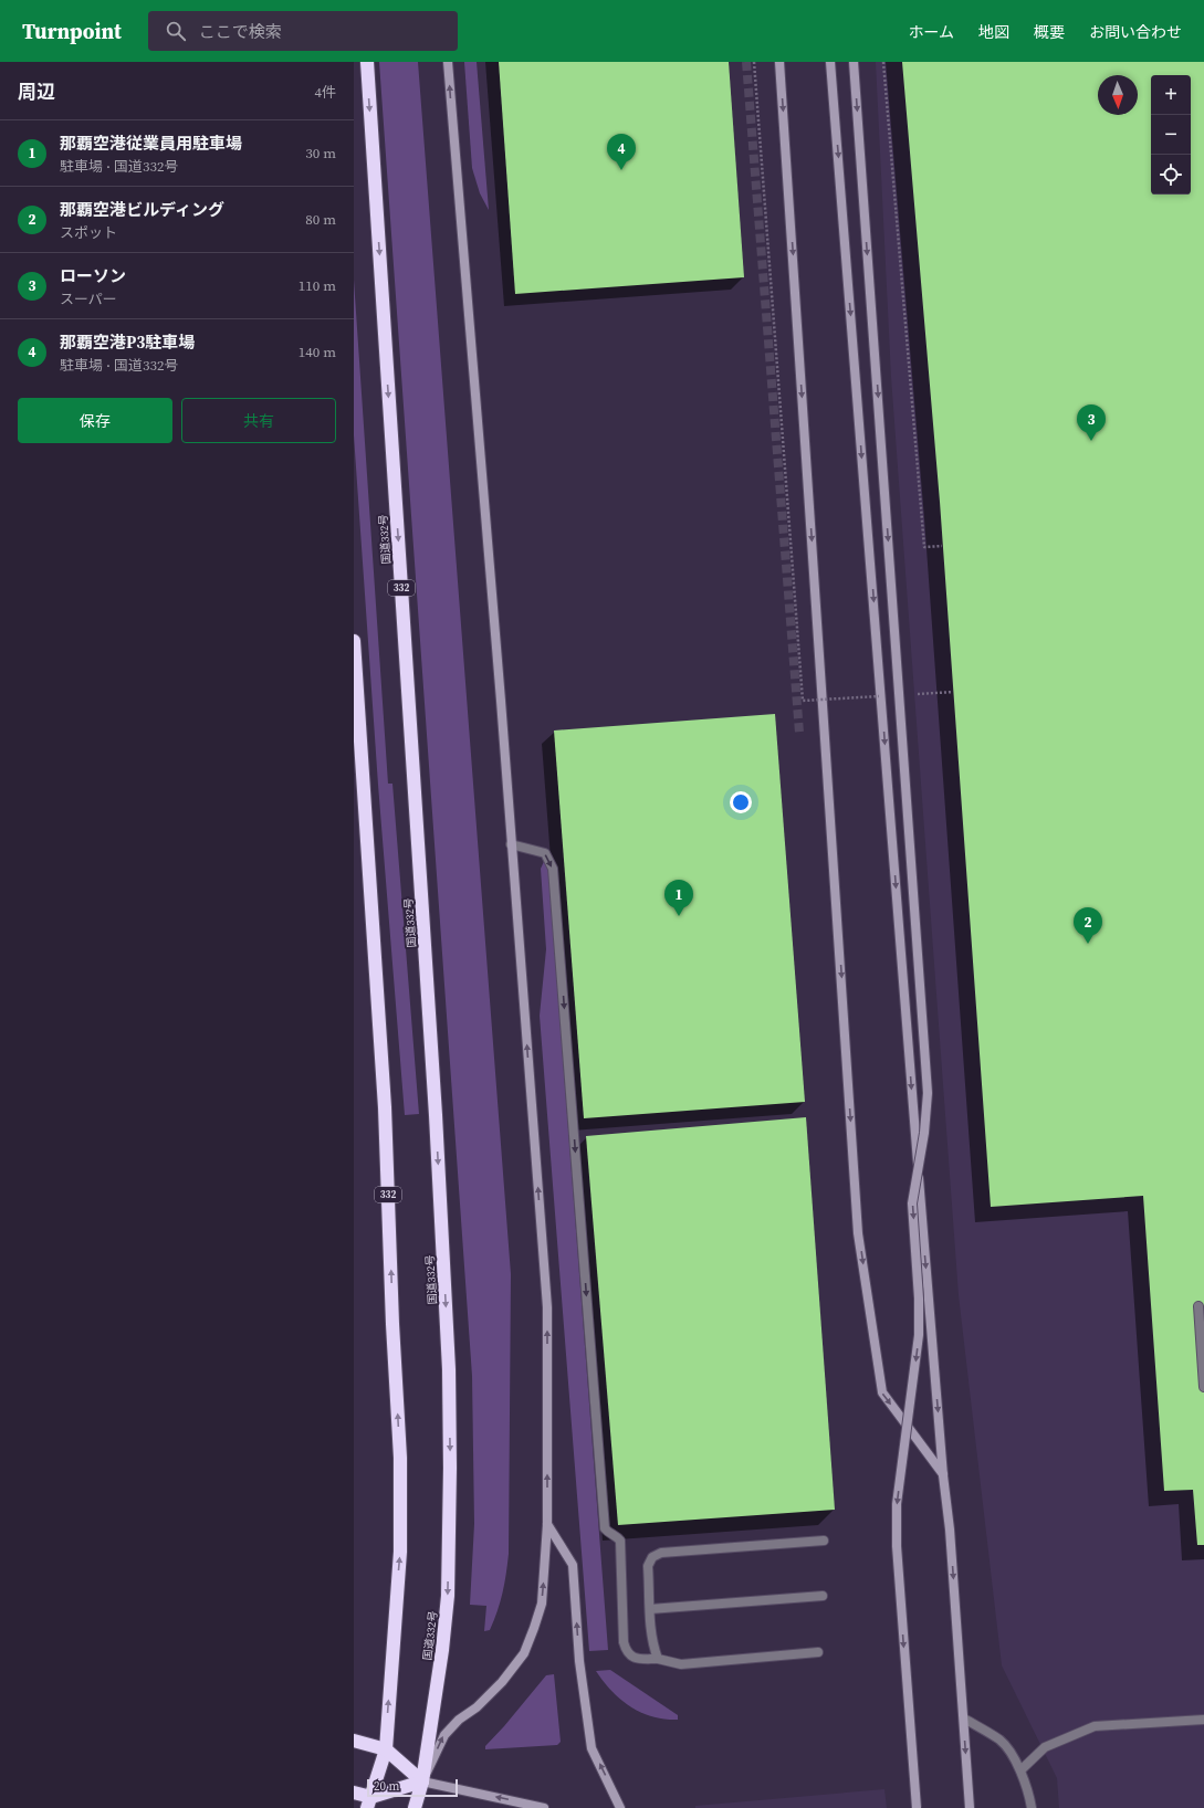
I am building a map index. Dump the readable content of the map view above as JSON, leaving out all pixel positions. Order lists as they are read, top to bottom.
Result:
{
  "streets": {
    "highway": ["国道332号", "332"]
  },
  "crossings": [
    ["国道332号", "332"]
  ],
  "scale_bar": "20 m",
  "north": "bottom",
  "page": {
    "header": "Turnpoint",
    "search": "ここで検索",
    "nav": [
      "ホーム",
      "地図",
      "概要",
      "お問い合わせ"
    ],
    "heading": ["周辺", "4件"],
    "map_buttons": ["+", "−"],
    "list": [
      {
        "mark": "1",
        "name": "那覇空港従業員用駐車場",
        "note": "駐車場 · 国道332号",
        "value": "30 m"
      },
      {
        "mark": "2",
        "name": "那覇空港ビルディング",
        "note": "スポット",
        "value": "80 m"
      },
      {
        "mark": "3",
        "name": "ローソン",
        "note": "スーパー",
        "value": "110 m"
      },
      {
        "mark": "4",
        "name": "那覇空港P3駐車場",
        "note": "駐車場 · 国道332号",
        "value": "140 m"
      }
    ],
    "pins": [
      "4",
      "3",
      "1",
      "2"
    ],
    "buttons": ["保存", "共有"],
    "scale": "20 m"
  }
}
